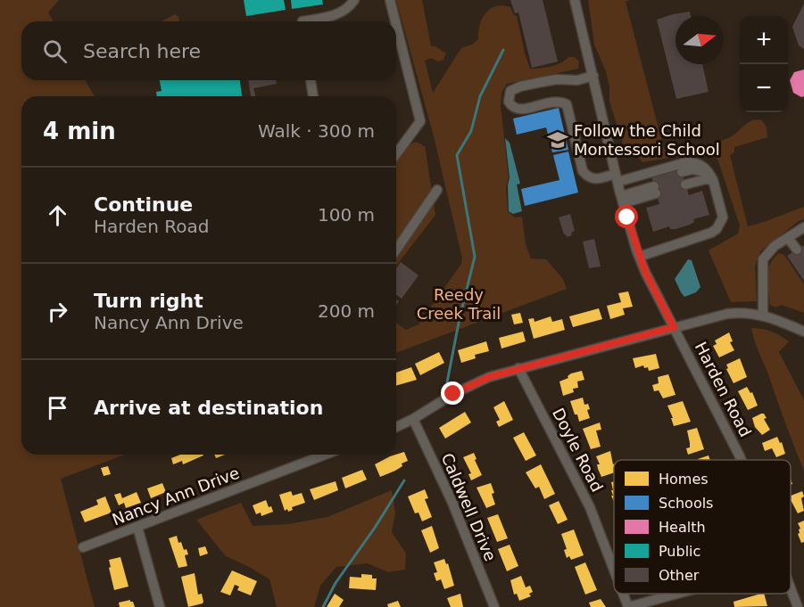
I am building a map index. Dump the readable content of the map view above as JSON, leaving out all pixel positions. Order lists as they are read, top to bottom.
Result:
{
  "streets": {
    "street": [
      "Harden Road",
      "Doyle Road",
      "Nancy Ann Drive",
      "Caldwell Drive"
    ]
  },
  "parks": ["Reedy Creek Trail"],
  "places": {
    "school or university": ["Follow the Child Montessori School"]
  },
  "legend": [
    "Homes",
    "Schools",
    "Health",
    "Public",
    "Other"
  ],
  "north": "right",
  "page": {
    "map_buttons": ["+", "−"],
    "search": "Search here",
    "heading": ["4 min", "Walk · 300 m"],
    "list": [
      ["Continue", "Harden Road", "100 m"],
      ["Turn right", "Nancy Ann Drive", "200 m"],
      "Arrive at destination"
    ]
  }
}
